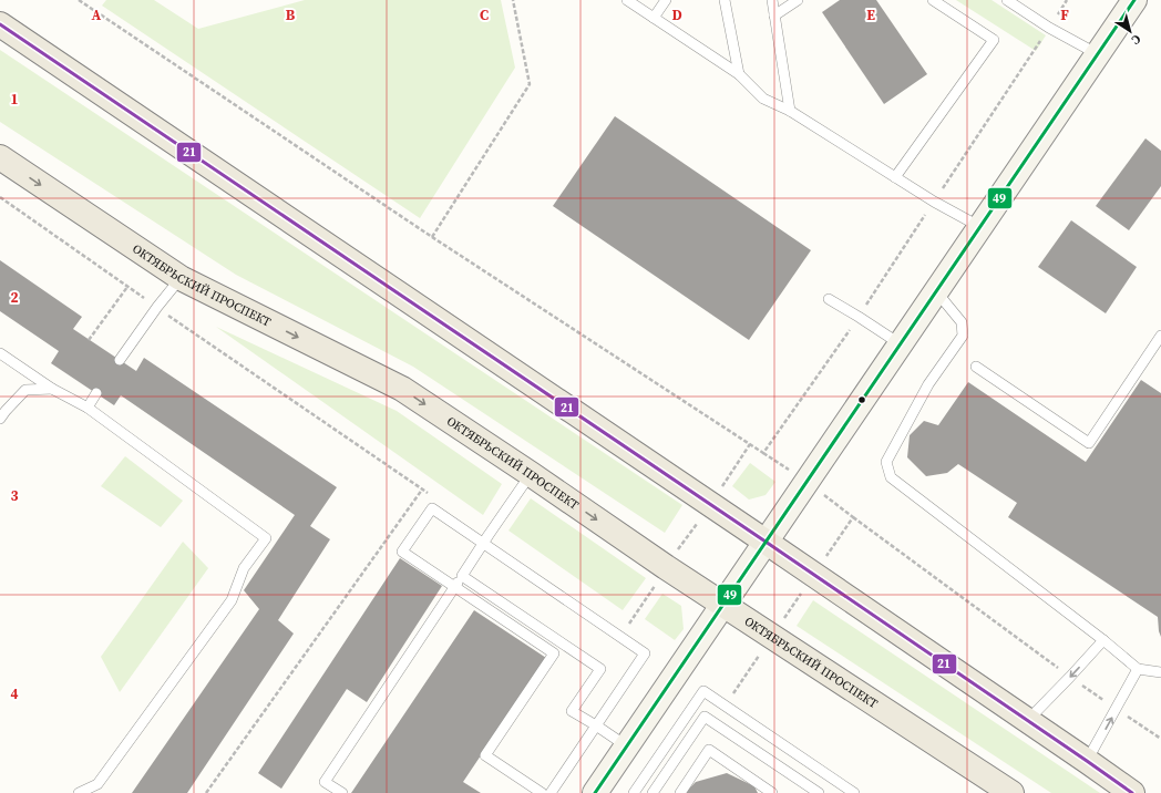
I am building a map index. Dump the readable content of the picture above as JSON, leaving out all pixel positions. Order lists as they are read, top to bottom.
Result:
{
  "streets": {
    "main road": ["ОКТЯБРЬСКИЙ ПРОСПЕКТ"]
  },
  "lines": ["transit line 49", "transit line 21"],
  "north": "bottom right",
  "grid": {
    "columns": [
      "A",
      "B",
      "C",
      "D",
      "E",
      "F"
    ],
    "rows": [
      "1",
      "2",
      "3",
      "4"
    ]
  }
}
